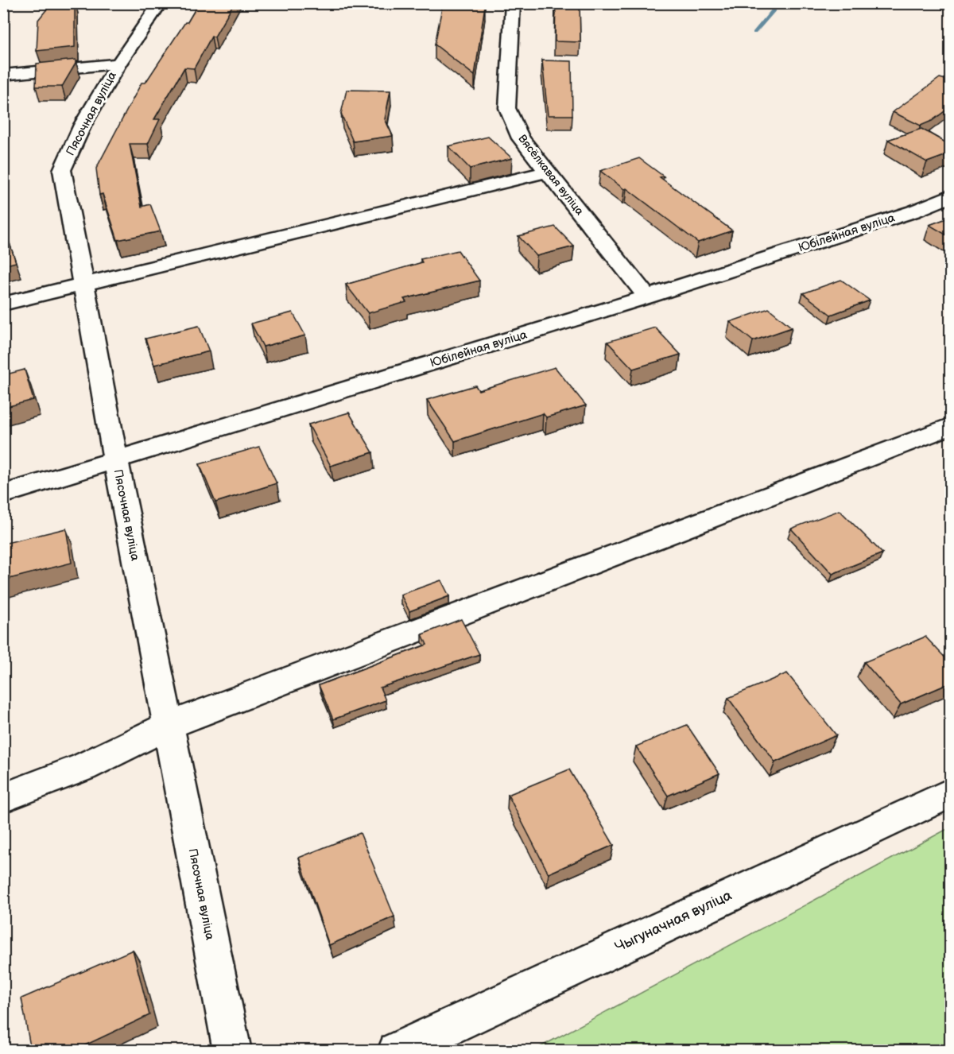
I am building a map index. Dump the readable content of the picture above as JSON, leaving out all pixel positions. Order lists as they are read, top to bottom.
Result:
{
  "streets": {
    "street": [
      "Пясочная вуліца",
      "Вясёлкавая вуліца",
      "Юбілейная вуліца",
      "Чыгуначная вуліца"
    ]
  },
  "crossings": [
    ["Пясочная вуліца", "Юбілейная вуліца"],
    ["Вясёлкавая вуліца", "Юбілейная вуліца"]
  ]
}
